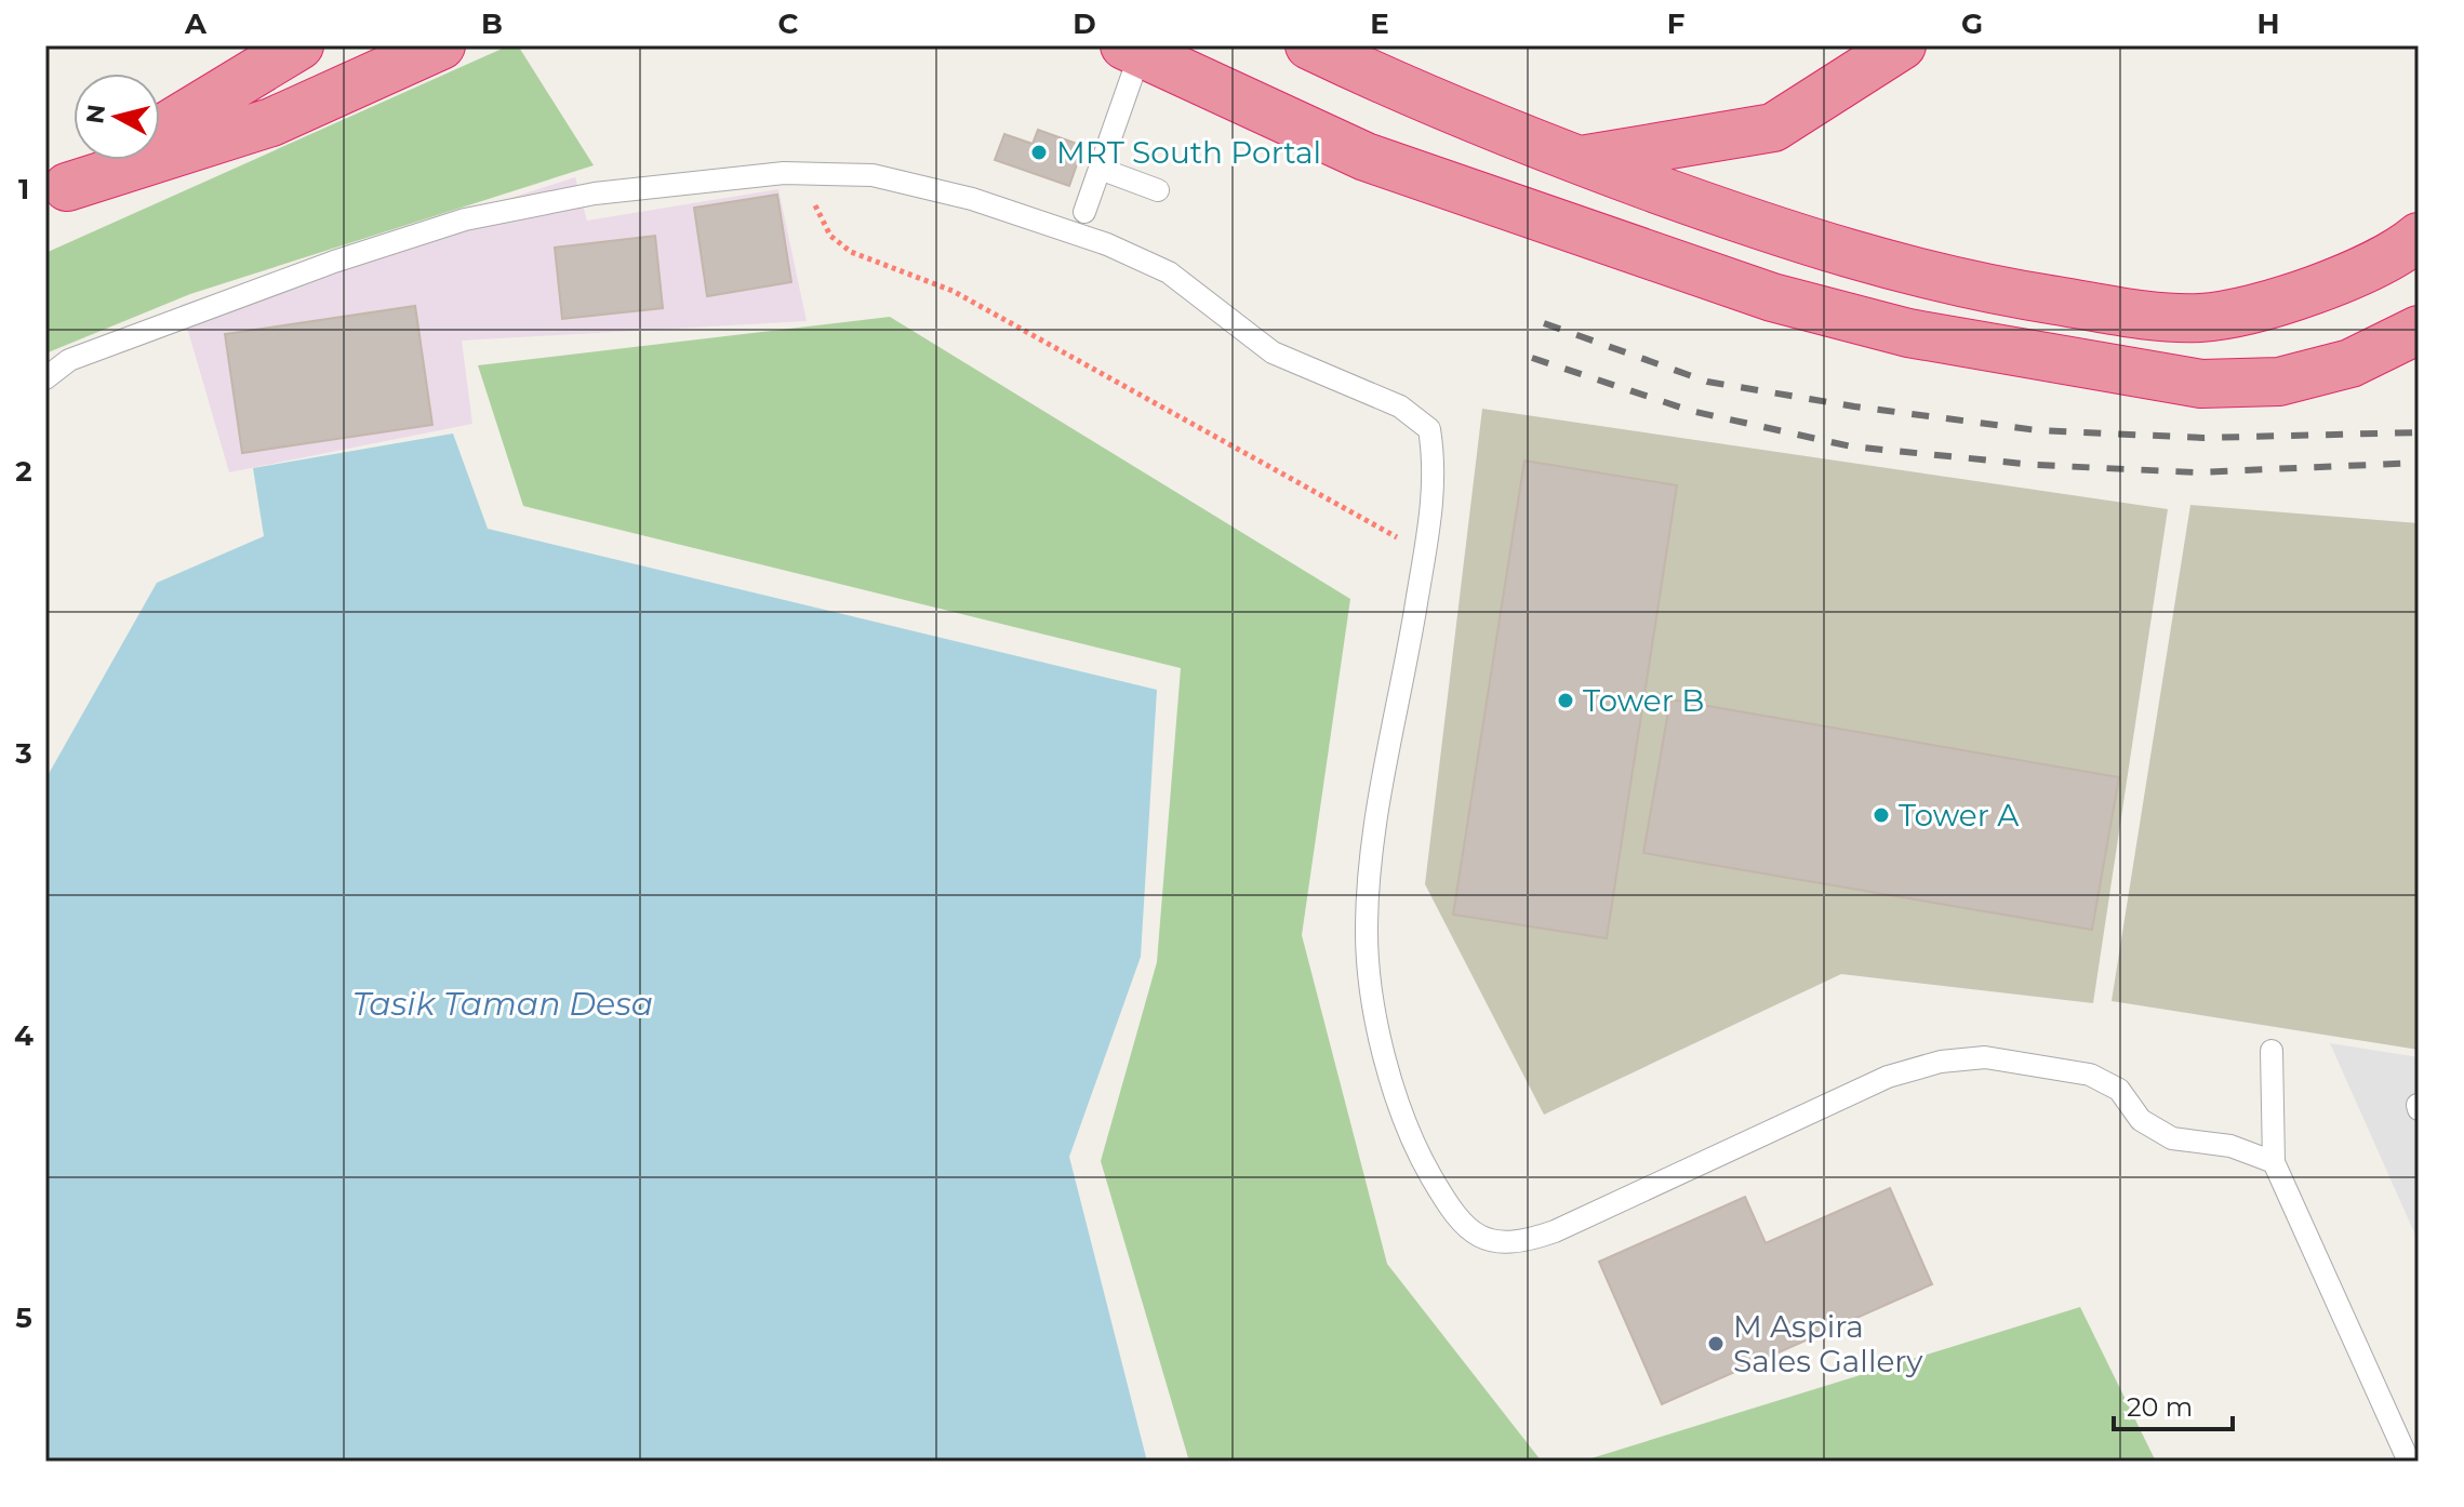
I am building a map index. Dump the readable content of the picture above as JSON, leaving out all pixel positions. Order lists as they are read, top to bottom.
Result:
{
  "water": ["Tasik Taman Desa"],
  "places": [
    "MRT South Portal",
    "Tower B",
    "Tower A",
    "M Aspira Sales Gallery"
  ],
  "scale_bar": "20 m",
  "north": "left",
  "grid": {
    "columns": [
      "A",
      "B",
      "C",
      "D",
      "E",
      "F",
      "G",
      "H"
    ],
    "rows": [
      "1",
      "2",
      "3",
      "4",
      "5"
    ]
  }
}
